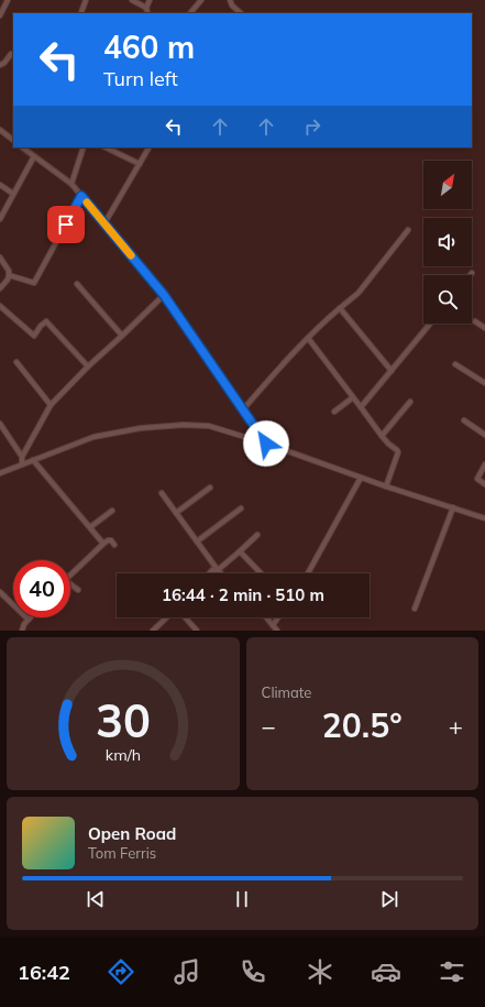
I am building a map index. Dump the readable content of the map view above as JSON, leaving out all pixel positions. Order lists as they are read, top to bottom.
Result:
{
  "north": "top right",
  "page": {
    "turn": ["460 m", "Turn left"],
    "limit": "40",
    "trip": "16:44 · 2 min · 510 m",
    "tile": "Climate",
    "heat": ["−", "20.5°", "+"],
    "song": ["Open Road", "Tom Ferris"],
    "tabs": "16:42",
    "gauge": ["30", "km/h"]
  }
}
